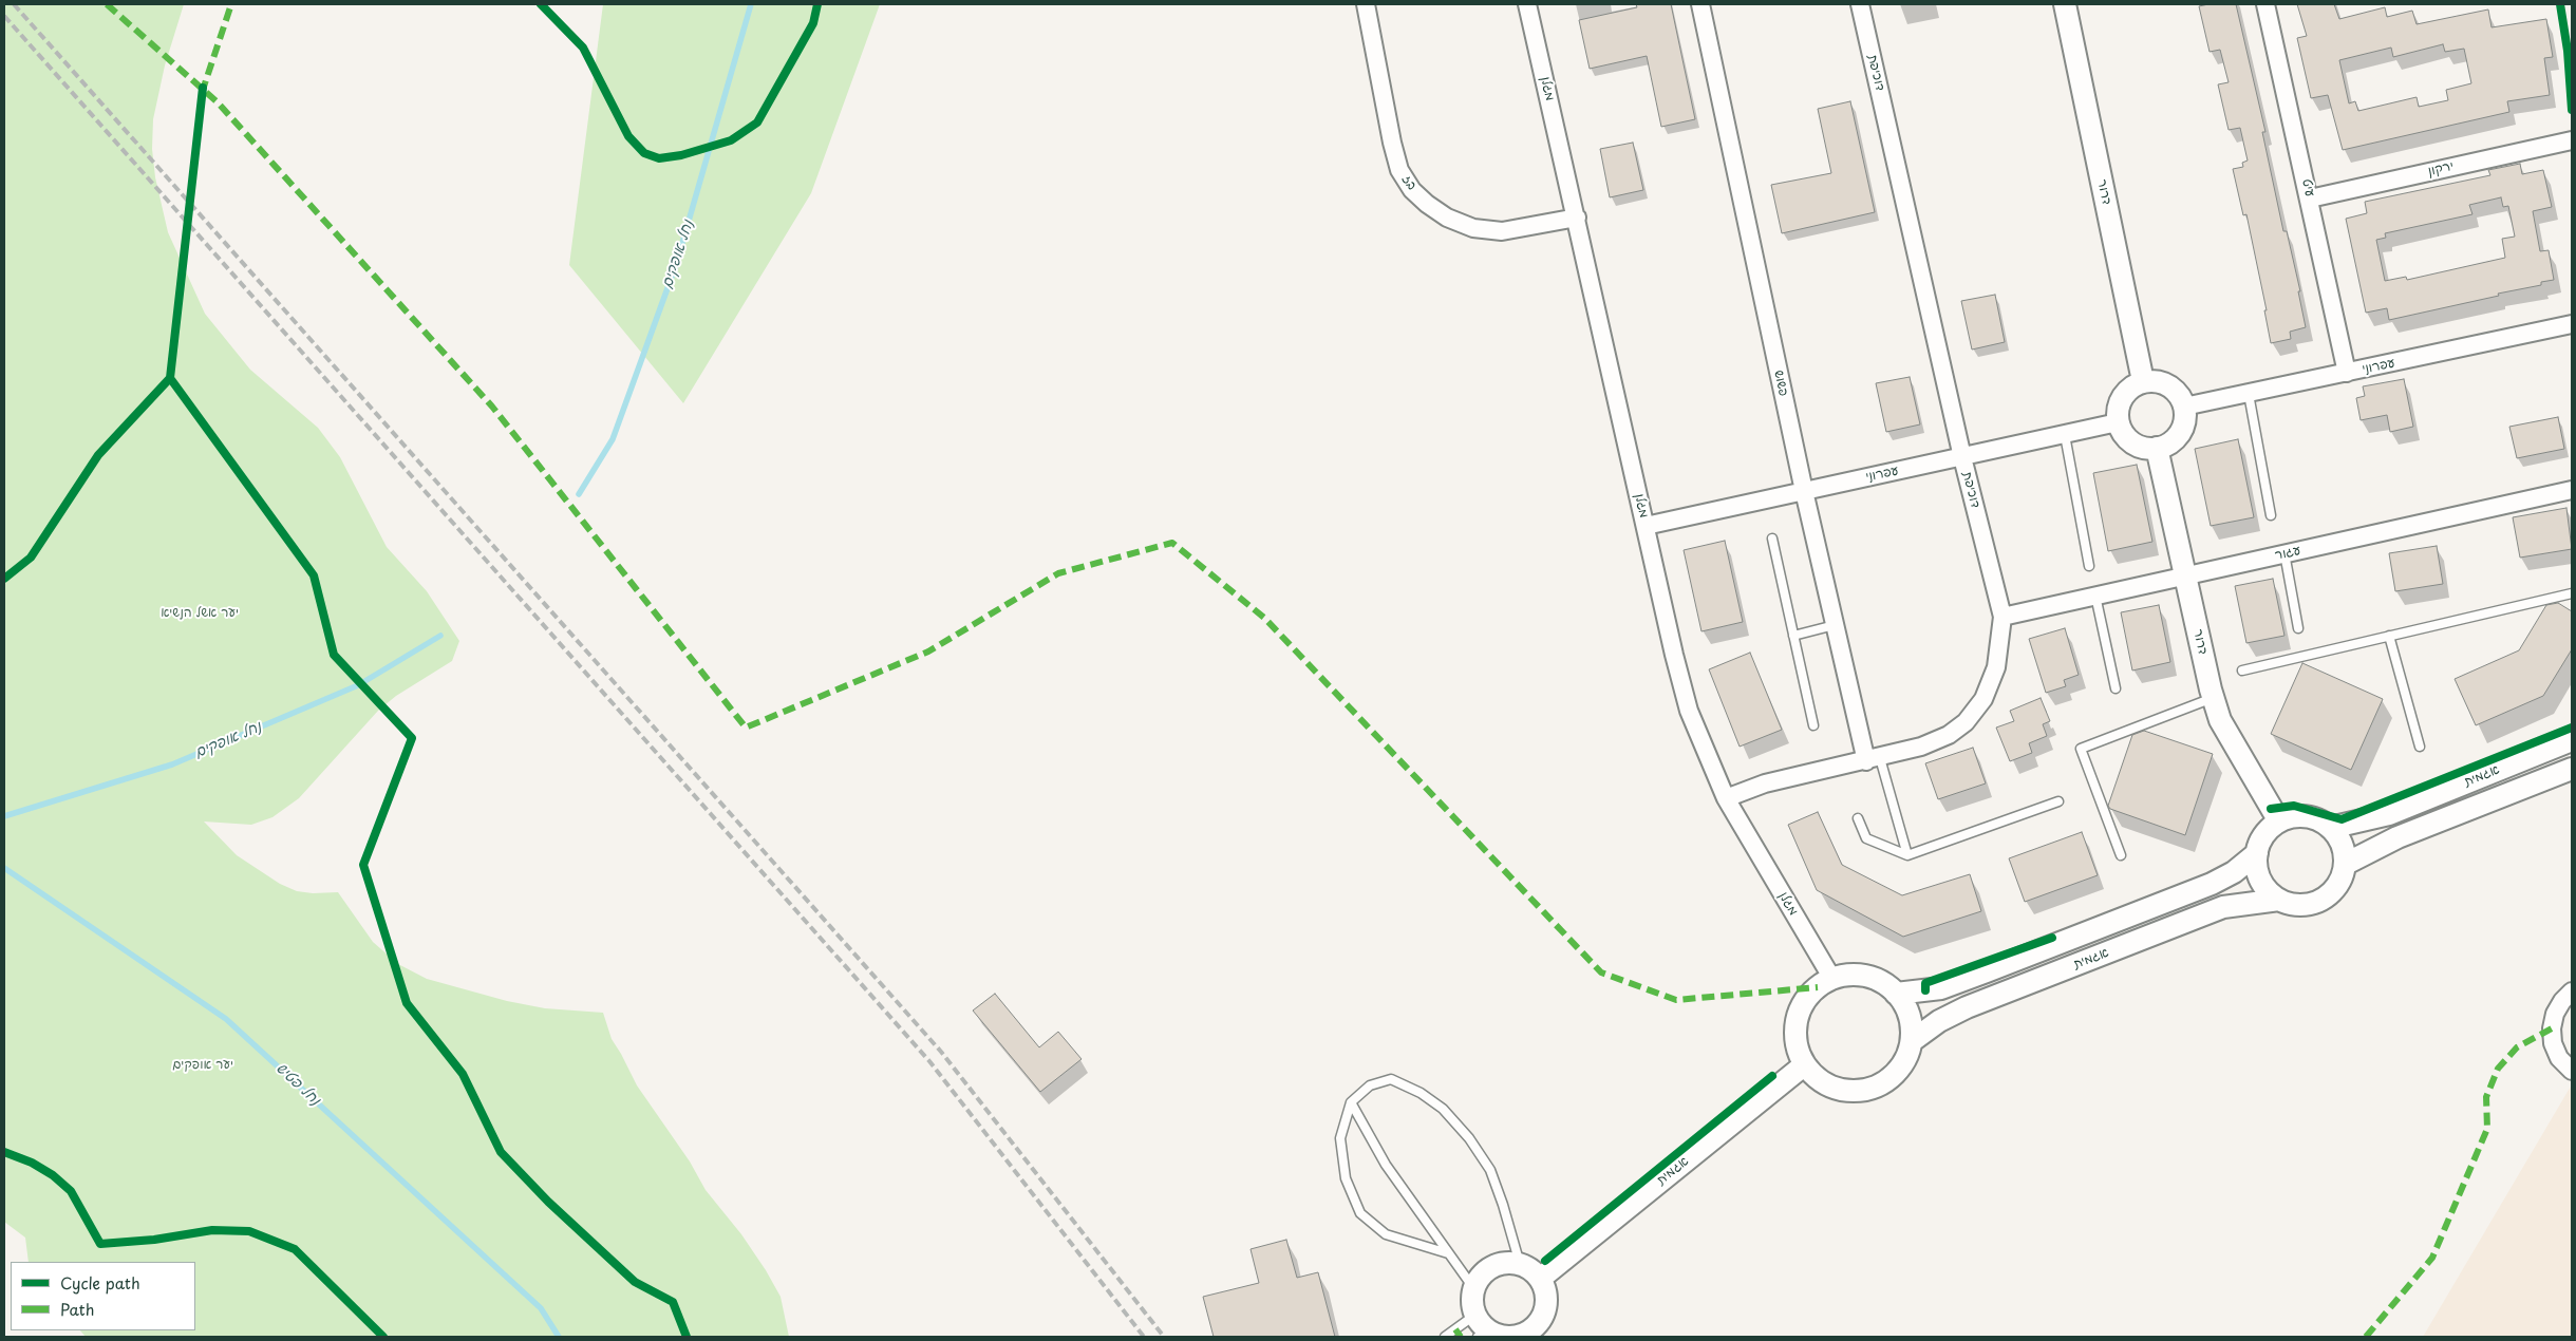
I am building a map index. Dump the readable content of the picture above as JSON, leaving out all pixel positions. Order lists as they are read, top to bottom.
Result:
{
  "streets": {
    "street": [
      "דוכיפת",
      "מגלן",
      "ירקון",
      "בז",
      "עיט",
      "דרור",
      "עפרוני",
      "פשוש",
      "עגור",
      "אגמית"
    ]
  },
  "crossings": [
    ["דוכיפת", "מגלן"],
    ["דוכיפת", "עפרוני"],
    ["דוכיפת", "פשוש"],
    ["דוכיפת", "עגור"],
    ["מגלן", "בז"],
    ["מגלן", "עפרוני"],
    ["מגלן", "אגמית"],
    ["ירקון", "עיט"],
    ["עיט", "עפרוני"],
    ["דרור", "עפרוני"],
    ["דרור", "עגור"],
    ["דרור", "אגמית"],
    ["עפרוני", "פשוש"]
  ],
  "water": ["נחל אופקים", "נחל פטיש"],
  "parks": ["יער אשל הנשיא", "יער אופקים"],
  "legend": ["Cycle path", "Path"]
}
